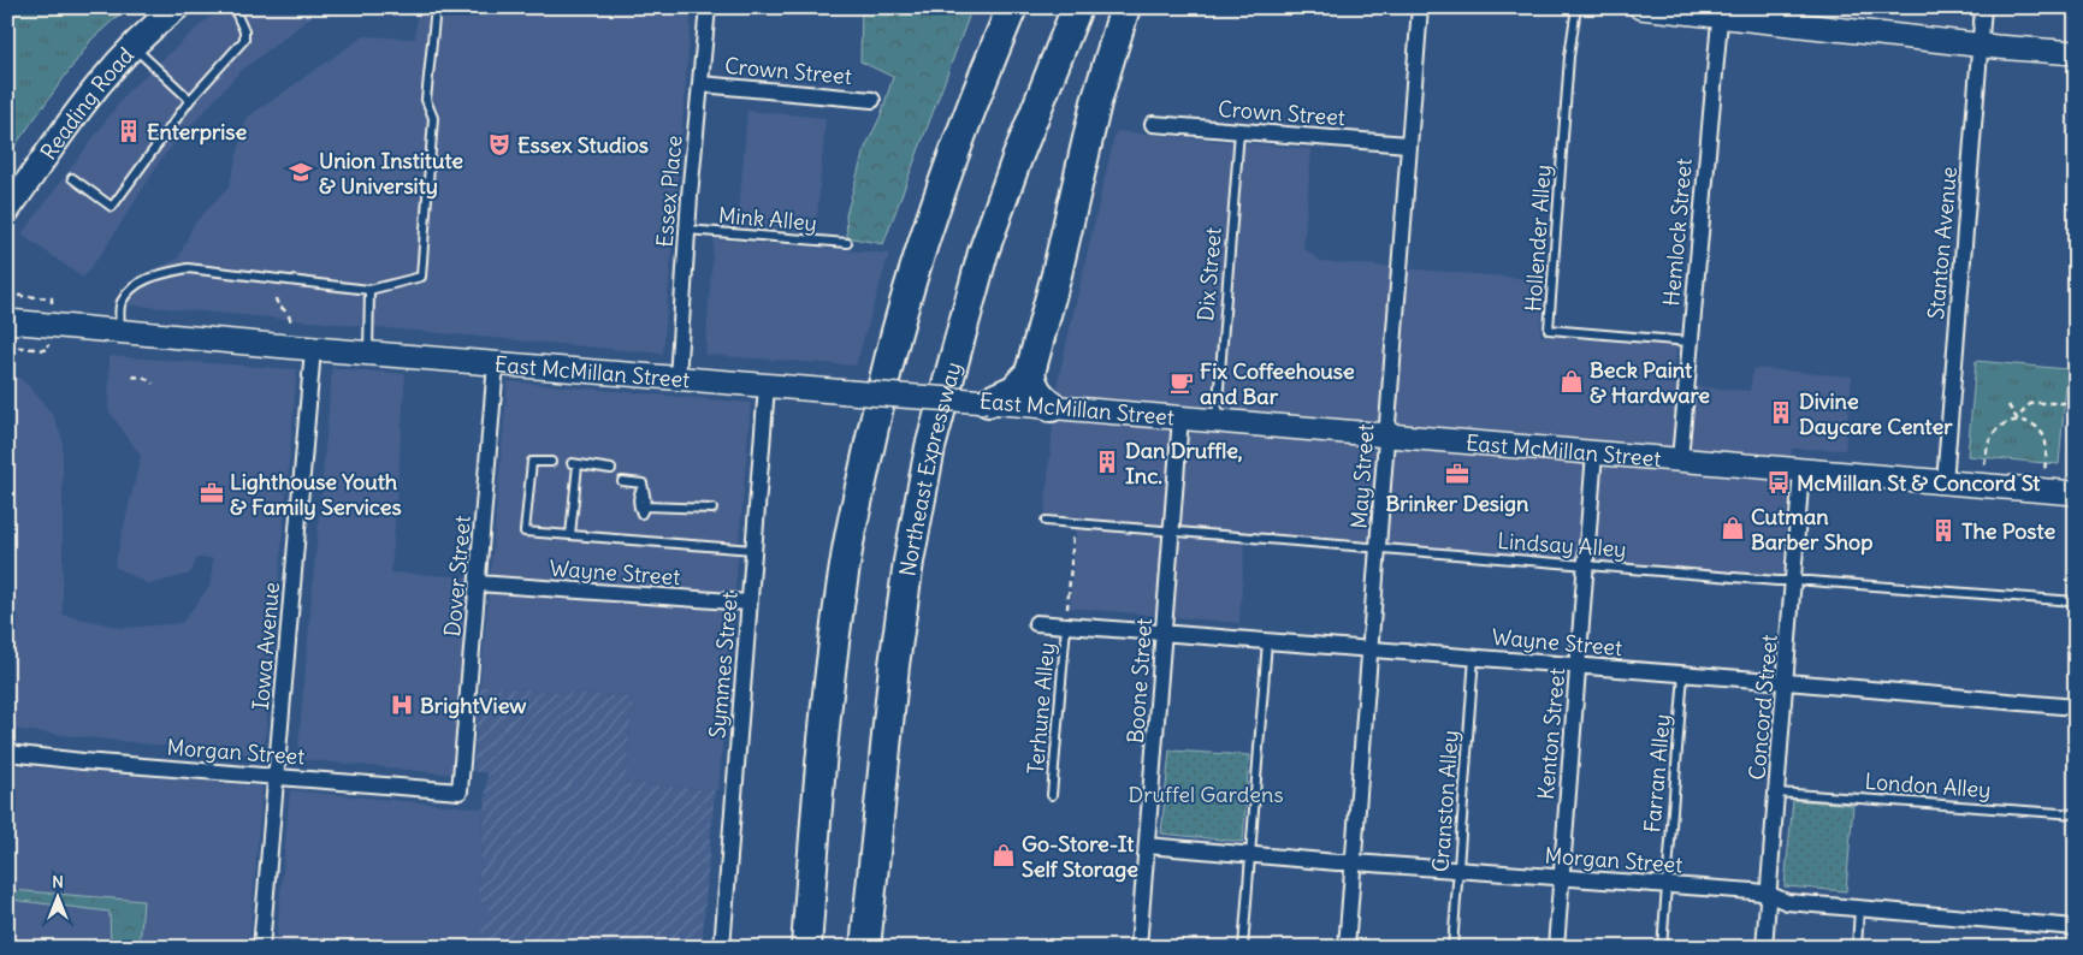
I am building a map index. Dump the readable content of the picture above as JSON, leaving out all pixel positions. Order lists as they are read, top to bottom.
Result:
{
  "streets": {
    "highway": ["Northeast Expressway"],
    "main road": ["Reading Road", "East McMillan Street"],
    "street": [
      "Crown Street",
      "Essex Place",
      "Hemlock Street",
      "Stanton Avenue",
      "May Street",
      "Wayne Street",
      "Dover Street",
      "Iowa Avenue",
      "Symmes Street",
      "Boone Street",
      "Concord Street",
      "Kenton Street",
      "Morgan Street"
    ],
    "lane": [
      "Mink Alley",
      "Hollender Alley",
      "Dix Street",
      "Lindsay Alley",
      "Terhune Alley",
      "Farran Alley",
      "London Alley",
      "Cranston Alley"
    ]
  },
  "crossings": [
    ["Crown Street", "Essex Place"],
    ["Crown Street", "Dix Street"],
    ["Crown Street", "May Street"],
    ["Essex Place", "Mink Alley"],
    ["Essex Place", "East McMillan Street"],
    ["Hemlock Street", "Hollender Alley"],
    ["Hemlock Street", "East McMillan Street"],
    ["Stanton Avenue", "East McMillan Street"],
    ["Dix Street", "East McMillan Street"],
    ["East McMillan Street", "May Street"],
    ["East McMillan Street", "Dover Street"],
    ["East McMillan Street", "Iowa Avenue"],
    ["East McMillan Street", "Symmes Street"],
    ["East McMillan Street", "Boone Street"],
    ["East McMillan Street", "Concord Street"],
    ["East McMillan Street", "Kenton Street"],
    ["May Street", "Lindsay Alley"],
    ["May Street", "Wayne Street"],
    ["May Street", "Morgan Street"],
    ["Lindsay Alley", "Boone Street"],
    ["Lindsay Alley", "Concord Street"],
    ["Lindsay Alley", "Kenton Street"],
    ["Wayne Street", "Dover Street"],
    ["Wayne Street", "Symmes Street"],
    ["Wayne Street", "Boone Street"],
    ["Wayne Street", "Concord Street"],
    ["Wayne Street", "Terhune Alley"],
    ["Wayne Street", "Kenton Street"],
    ["Wayne Street", "Farran Alley"],
    ["Wayne Street", "Cranston Alley"],
    ["Dover Street", "Morgan Street"],
    ["Iowa Avenue", "Morgan Street"],
    ["Boone Street", "Morgan Street"],
    ["Concord Street", "Morgan Street"],
    ["Concord Street", "London Alley"],
    ["Kenton Street", "Morgan Street"],
    ["Morgan Street", "Farran Alley"],
    ["Morgan Street", "Cranston Alley"]
  ],
  "parks": ["Druffel Gardens"],
  "places": {
    "building": [
      "Enterprise",
      "Divine Daycare Center",
      "Dan Druffle, Inc.",
      "The Poste"
    ],
    "theatre": ["Essex Studios"],
    "school or university": ["Union Institute & University"],
    "shop": ["Beck Paint & Hardware", "Cutman Barber Shop", "Go-Store-It Self Storage"],
    "cafe": ["Fix Coffeehouse and Bar"],
    "office": ["Brinker Design", "Lighthouse Youth & Family Services"],
    "bus stop": ["McMillan St & Concord St"],
    "hospital": ["BrightView"]
  },
  "north": "top"
}
